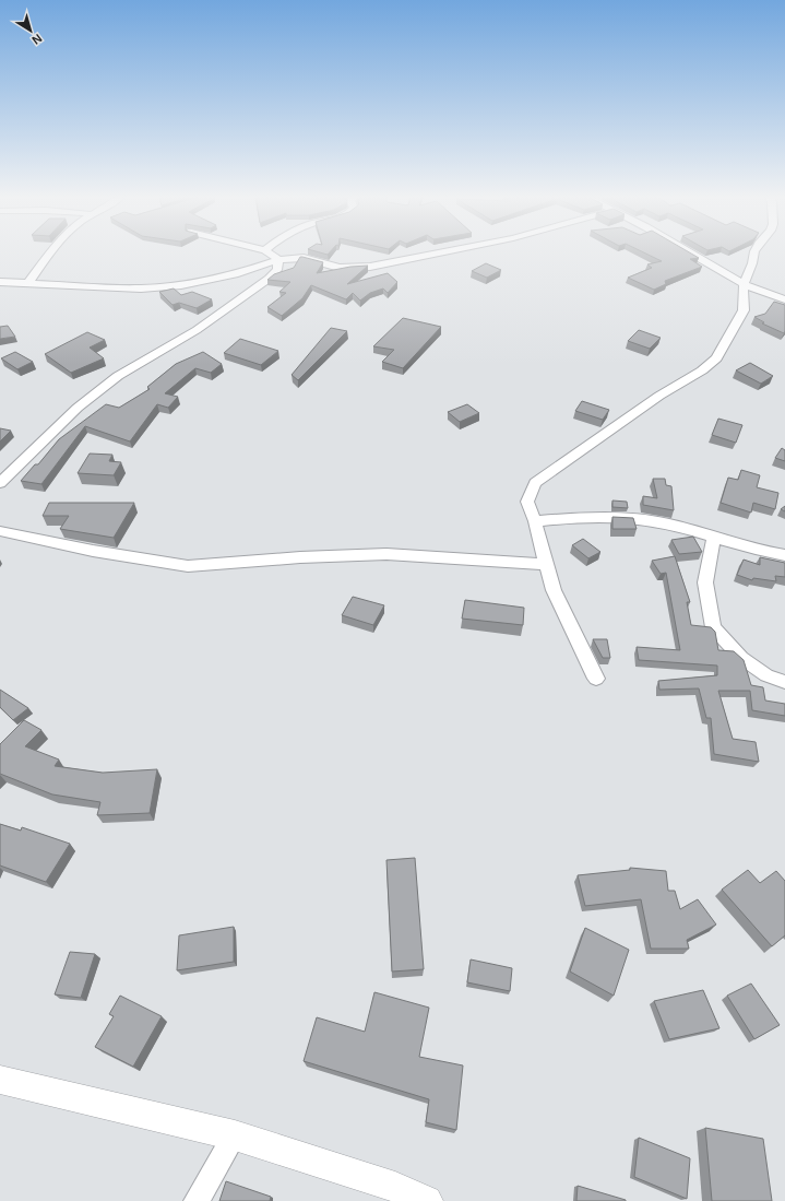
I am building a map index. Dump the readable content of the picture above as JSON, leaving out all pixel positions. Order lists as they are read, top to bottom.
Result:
{
  "north": "bottom right"
}
